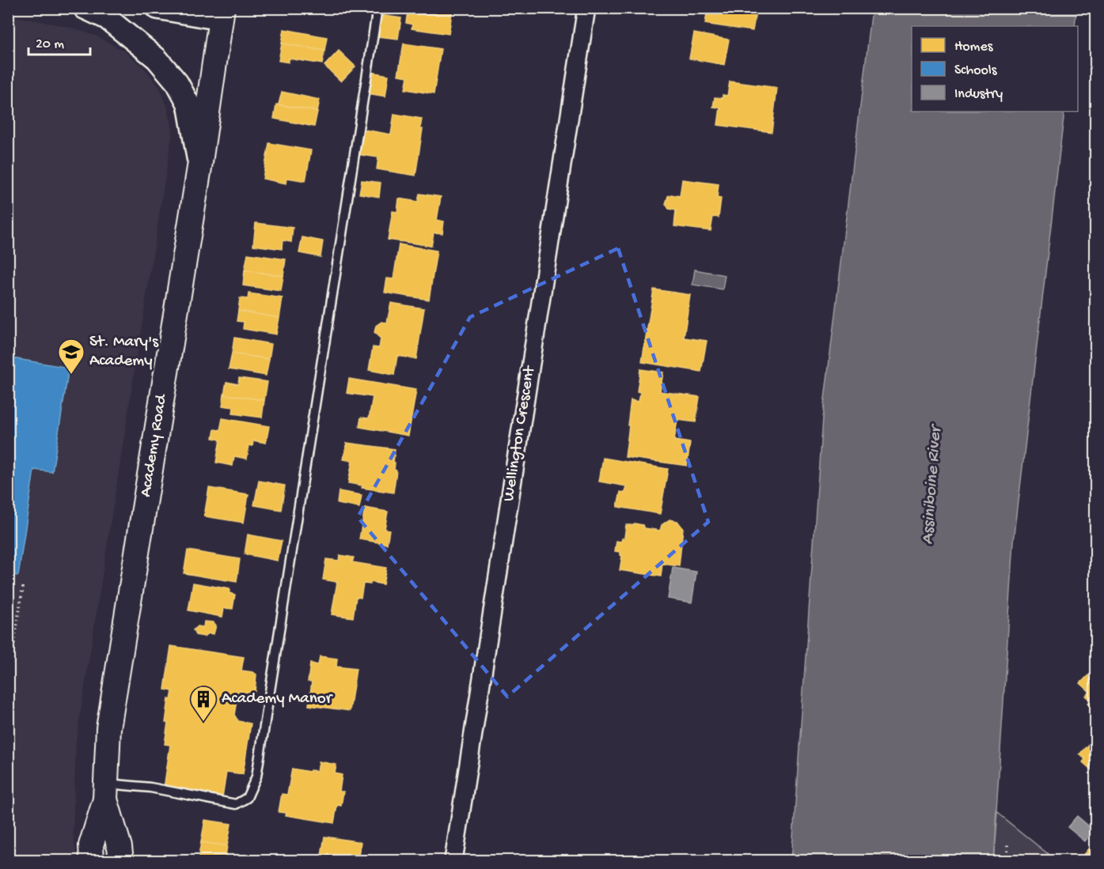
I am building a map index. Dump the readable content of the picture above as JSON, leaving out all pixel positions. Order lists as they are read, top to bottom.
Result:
{
  "streets": {
    "main road": ["Academy Road"],
    "street": ["Wellington Crescent"]
  },
  "water": ["Assiniboine River"],
  "places": {
    "school or university": ["St. Mary's Academy"],
    "building": ["Academy Manor"]
  },
  "legend": ["Homes", "Schools", "Industry"],
  "scale_bar": "20 m"
}
